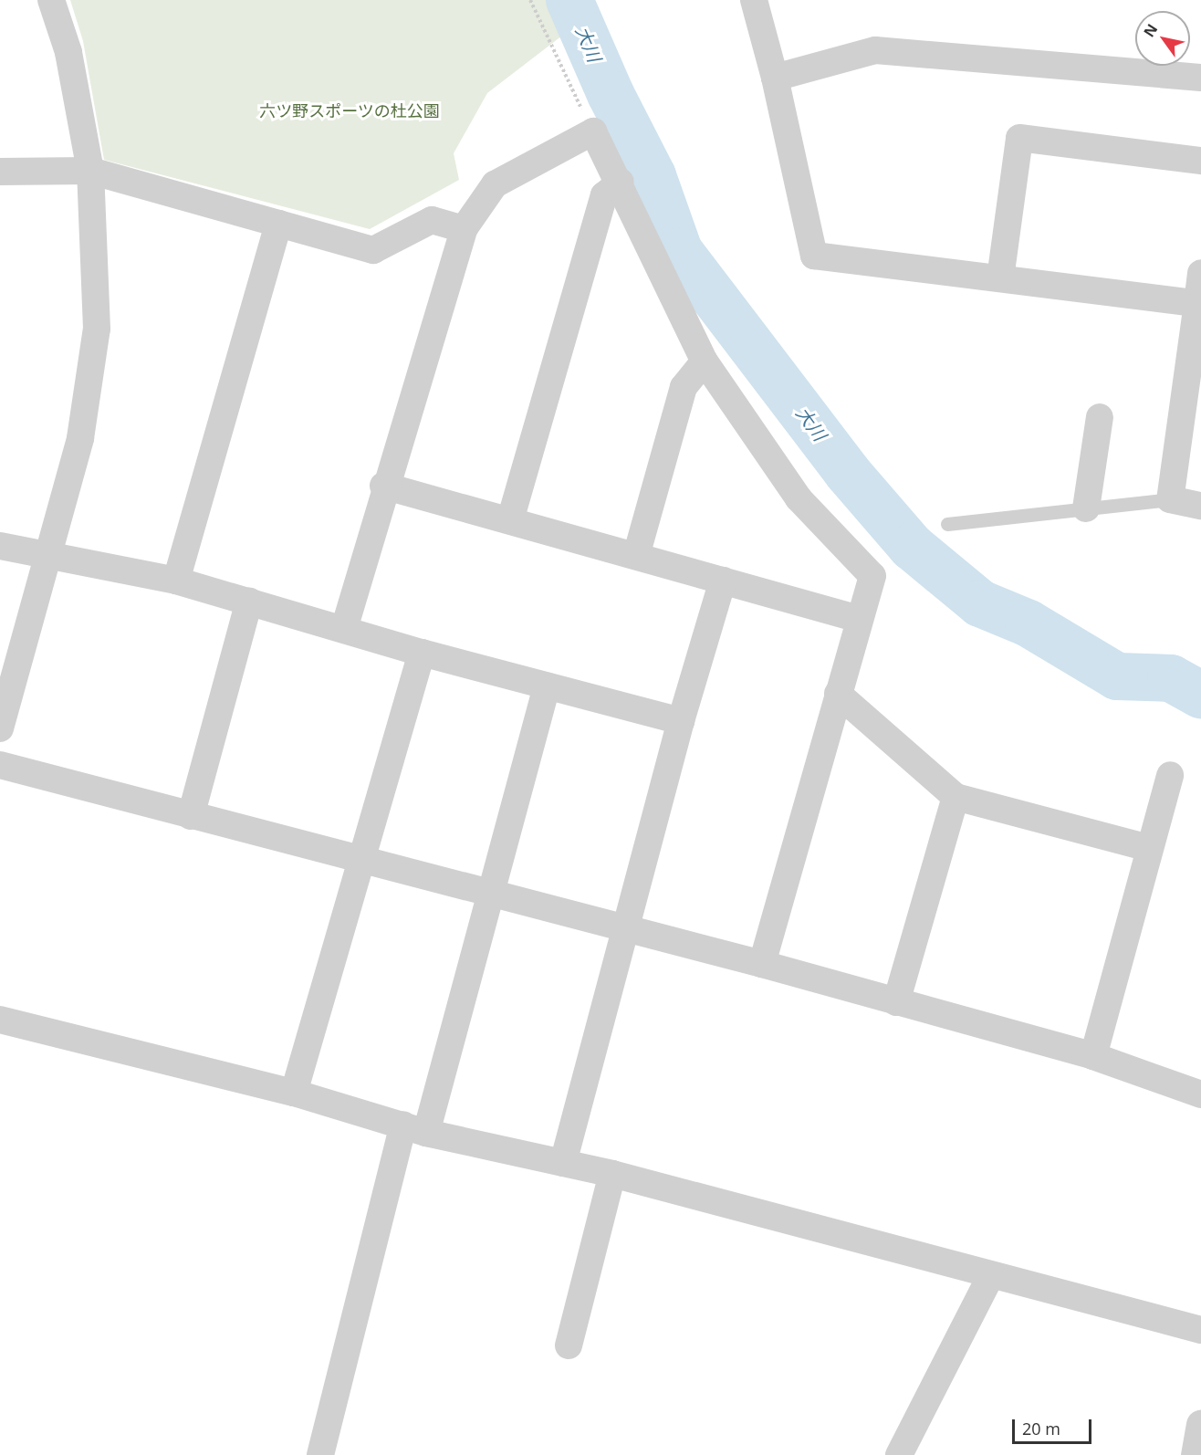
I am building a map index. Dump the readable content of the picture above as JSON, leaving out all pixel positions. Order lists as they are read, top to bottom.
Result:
{
  "water": ["大川"],
  "parks": ["六ツ野スポーツの杜公園"],
  "scale_bar": "20 m",
  "north": "top left"
}
